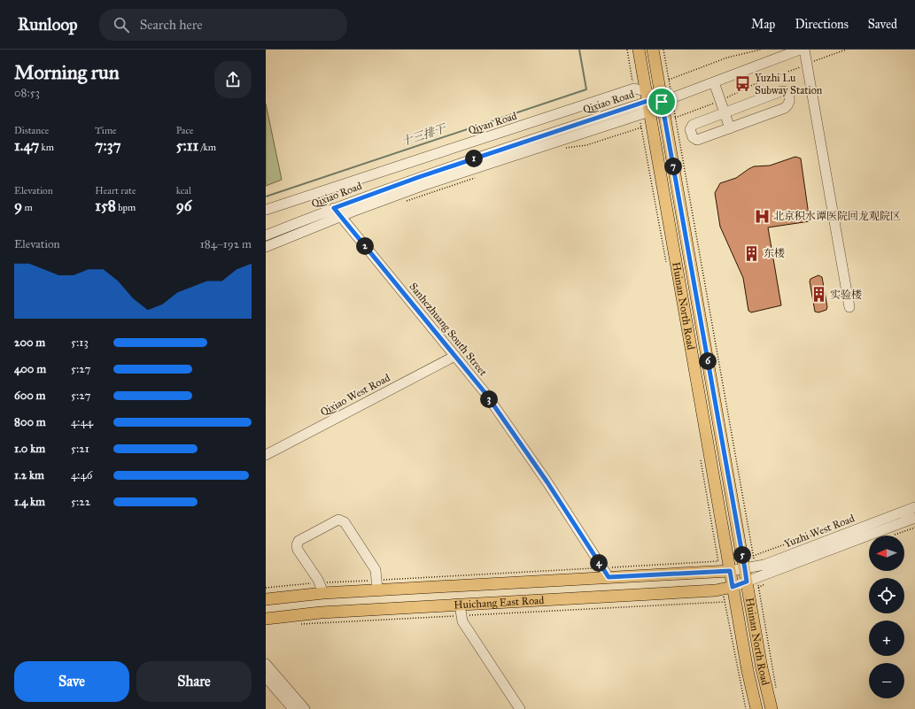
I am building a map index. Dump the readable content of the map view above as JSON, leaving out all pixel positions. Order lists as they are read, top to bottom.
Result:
{
  "streets": {
    "main road": ["Huinan North Road", "Huichang East Road"],
    "street": [
      "Qixiao Road",
      "Qiyan Road",
      "Sanhezhuang South Street",
      "Qixiao West Road",
      "Yuzhi West Road"
    ]
  },
  "crossings": [
    ["Qixiao Road", "Qiyan Road"],
    ["Qixiao Road", "Huinan North Road"],
    ["Qixiao Road", "Sanhezhuang South Street"],
    ["Qiyan Road", "Huinan North Road"],
    ["Huinan North Road", "Yuzhi West Road"],
    ["Huinan North Road", "Huichang East Road"],
    ["Sanhezhuang South Street", "Qixiao West Road"],
    ["Sanhezhuang South Street", "Huichang East Road"],
    ["Yuzhi West Road", "Huichang East Road"]
  ],
  "water": ["十三排干"],
  "places": {
    "bus stop": ["Yuzhi Lu Subway Station"],
    "hospital": ["北京积水谭医院回龙观院区"],
    "building": ["东楼", "实验楼"]
  },
  "north": "left",
  "page": {
    "header": "Runloop",
    "search": "Search here",
    "nav": ["Map", "Directions", "Saved"],
    "heading": ["Morning run", "08:53"],
    "stats": [
      ["Distance", "1.47 km"],
      ["Time", "7:37"],
      ["Pace", "5:11 /km"],
      ["Elevation", "9 m"],
      ["Heart rate", "158 bpm"],
      ["kcal", "96"]
    ],
    "pins": [
      "1",
      "7",
      "2",
      "6",
      "3",
      "5",
      "4"
    ],
    "chart": ["Elevation", "184–192 m"],
    "list": [
      {
        "name": "200 m",
        "note": "5:13"
      },
      {
        "name": "400 m",
        "note": "5:27"
      },
      {
        "name": "600 m",
        "note": "5:27"
      },
      {
        "name": "800 m",
        "note": "4:44"
      },
      {
        "name": "1.0 km",
        "note": "5:21"
      },
      {
        "name": "1.2 km",
        "note": "4:46"
      },
      {
        "name": "1.4 km",
        "note": "5:22"
      }
    ],
    "map_buttons": ["+", "−"],
    "buttons": ["Save", "Share"]
  }
}
